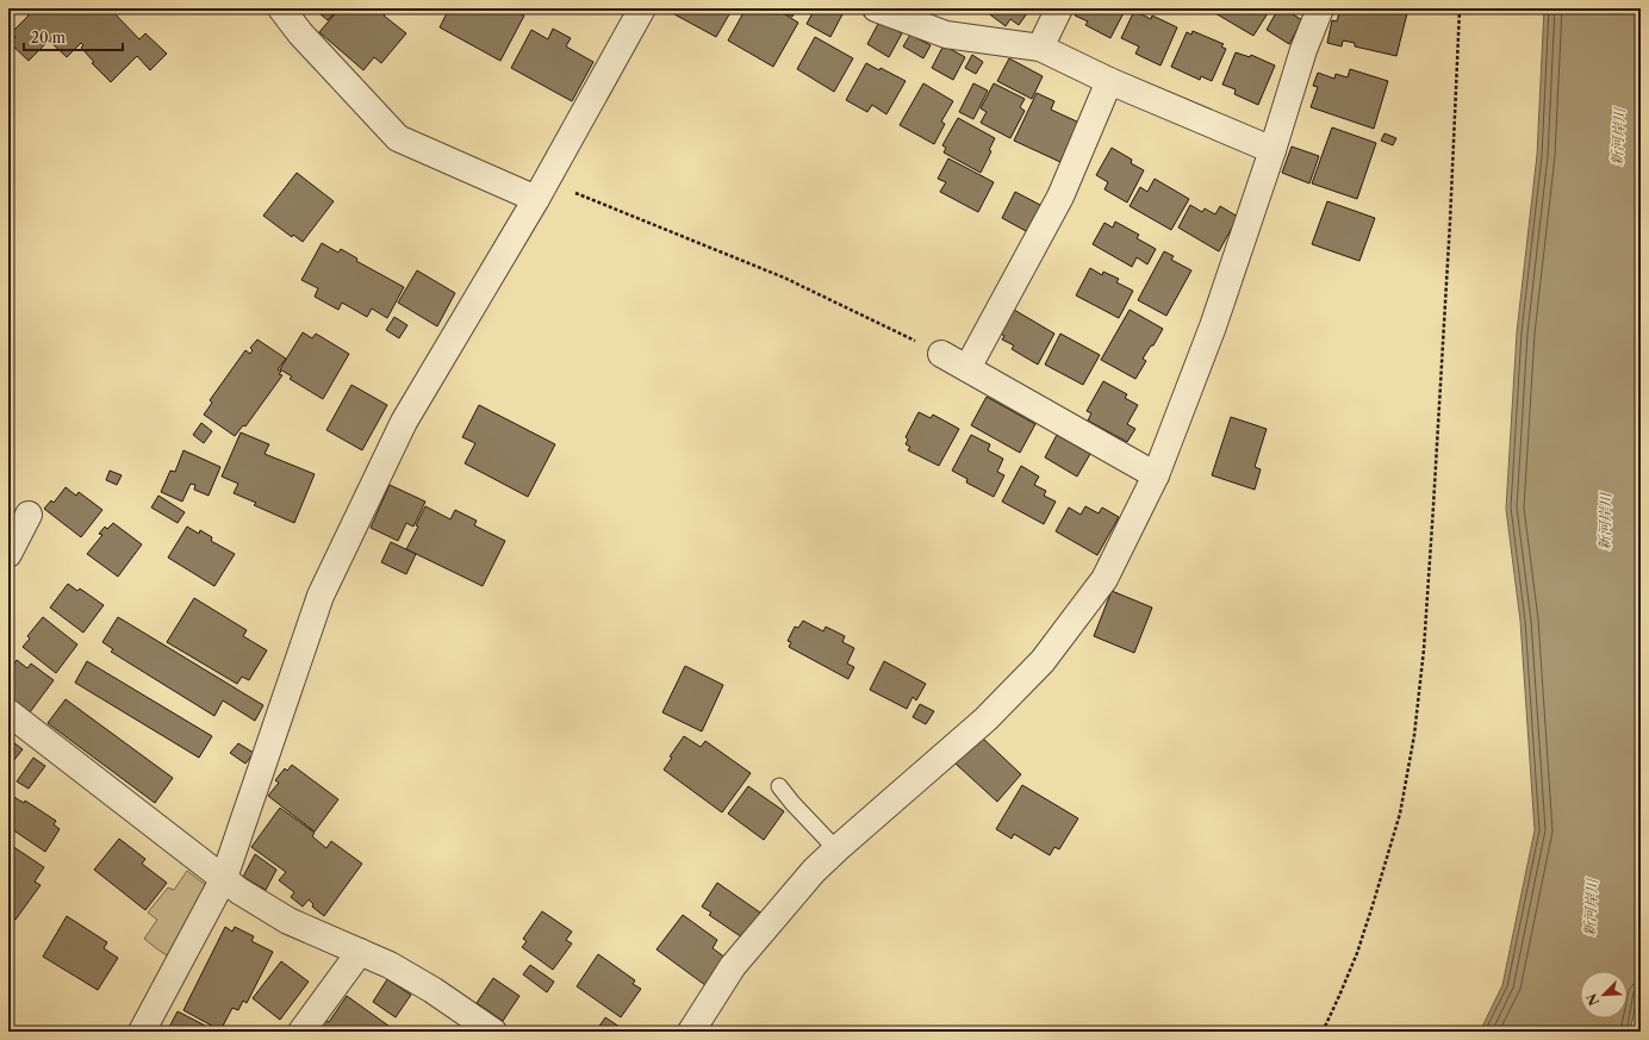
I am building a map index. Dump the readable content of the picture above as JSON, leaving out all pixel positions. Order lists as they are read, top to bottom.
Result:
{
  "water": ["新河岸川"],
  "scale_bar": "20 m",
  "north": "bottom left"
}
